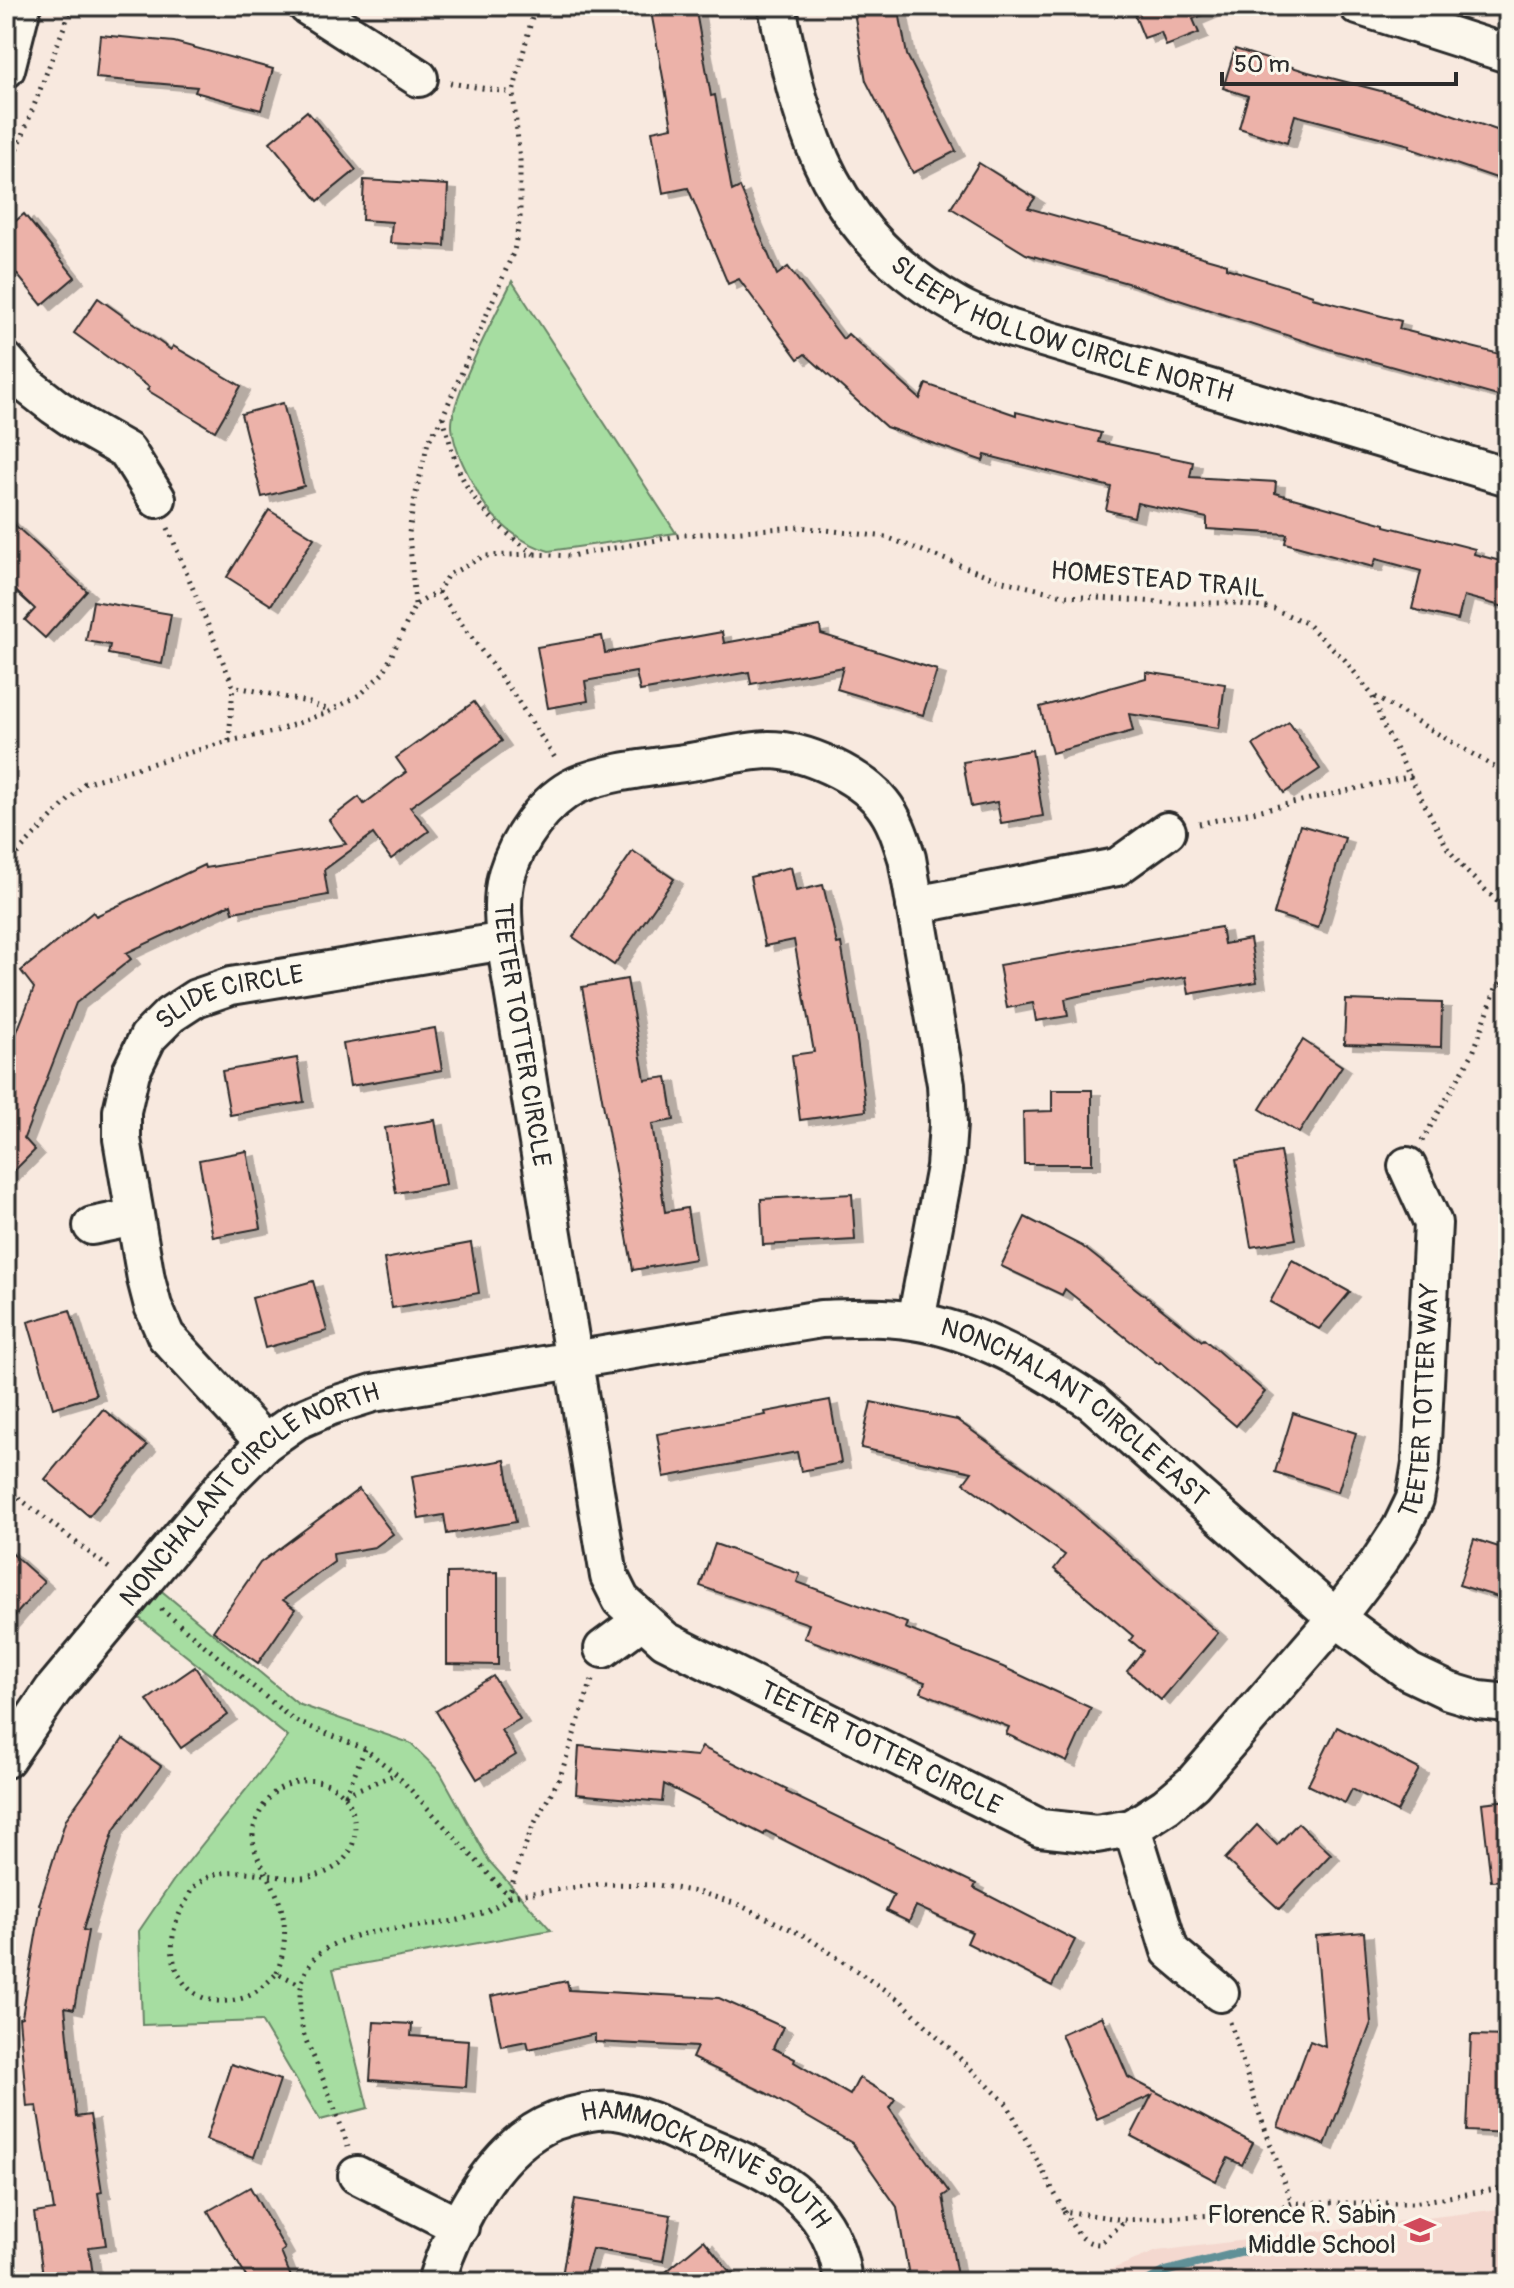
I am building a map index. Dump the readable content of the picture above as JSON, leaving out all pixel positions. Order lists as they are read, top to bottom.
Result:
{
  "streets": {
    "street": [
      "SLEEPY HOLLOW CIRCLE NORTH",
      "SLIDE CIRCLE",
      "TEETER TOTTER CIRCLE",
      "TEETER TOTTER WAY",
      "NONCHALANT CIRCLE EAST",
      "NONCHALANT CIRCLE NORTH",
      "HAMMOCK DRIVE SOUTH"
    ],
    "path": ["HOMESTEAD TRAIL"]
  },
  "crossings": [
    ["SLIDE CIRCLE", "TEETER TOTTER CIRCLE"],
    ["SLIDE CIRCLE", "NONCHALANT CIRCLE NORTH"],
    ["TEETER TOTTER CIRCLE", "TEETER TOTTER WAY"],
    ["TEETER TOTTER CIRCLE", "NONCHALANT CIRCLE EAST"],
    ["TEETER TOTTER CIRCLE", "NONCHALANT CIRCLE NORTH"],
    ["TEETER TOTTER WAY", "NONCHALANT CIRCLE EAST"],
    ["NONCHALANT CIRCLE EAST", "NONCHALANT CIRCLE NORTH"]
  ],
  "places": {
    "school or university": ["Florence R. Sabin Middle School"]
  },
  "scale_bar": "50 m"
}
